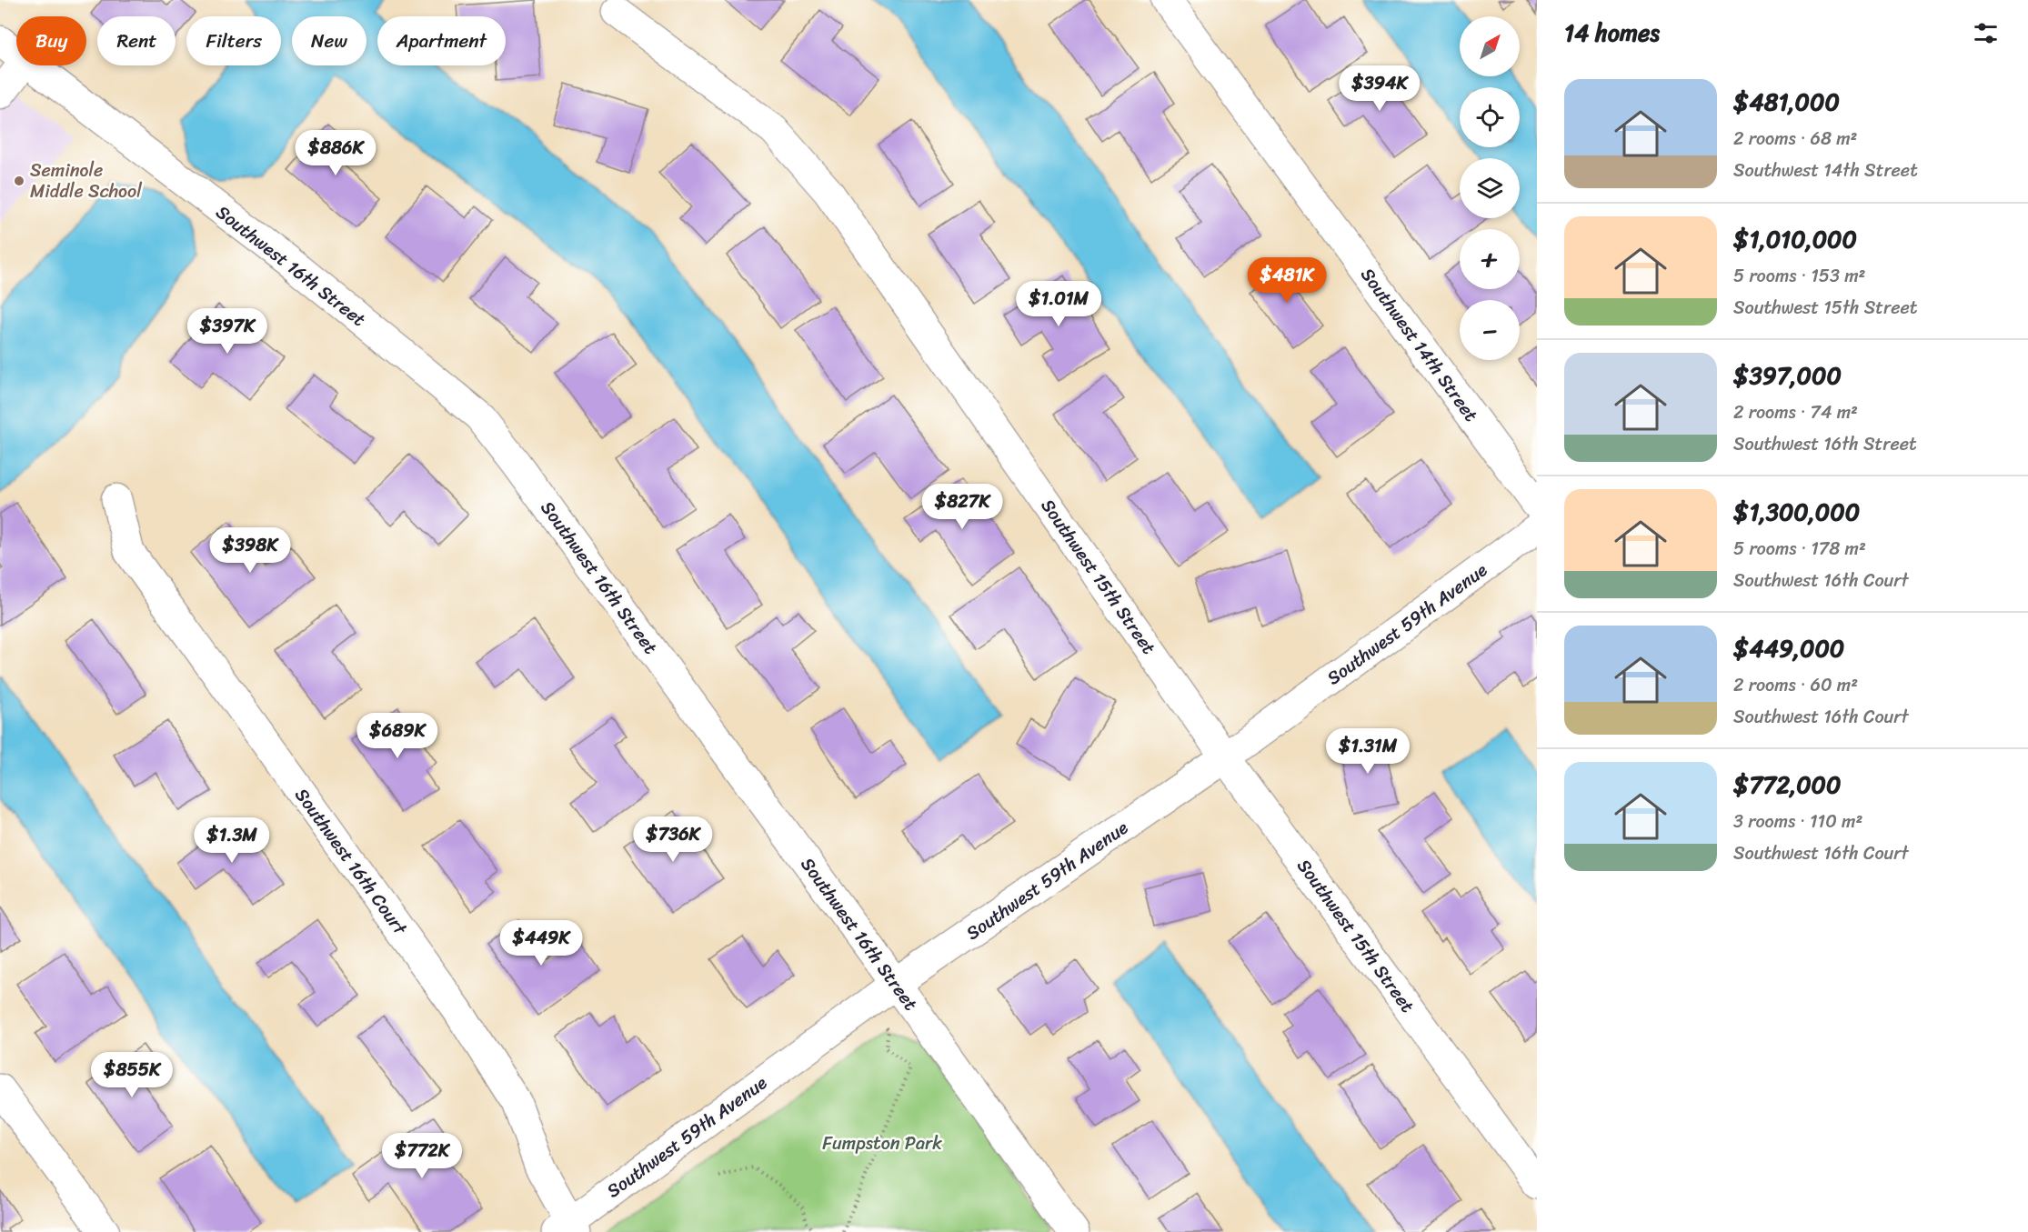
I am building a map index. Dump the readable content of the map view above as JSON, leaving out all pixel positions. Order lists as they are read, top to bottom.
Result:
{
  "streets": {
    "street": [
      "Southwest 16th Street",
      "Southwest 14th Street",
      "Southwest 15th Street",
      "Southwest 59th Avenue",
      "Southwest 16th Court"
    ]
  },
  "crossings": [
    ["Southwest 16th Street", "Southwest 59th Avenue"],
    ["Southwest 15th Street", "Southwest 59th Avenue"],
    ["Southwest 59th Avenue", "Southwest 16th Court"]
  ],
  "parks": ["Fumpston Park"],
  "places": ["Seminole Middle School"],
  "north": "top right",
  "page": {
    "heading": "14 homes",
    "map_buttons": ["+", "−"],
    "chip": [
      "Buy",
      "Rent",
      "Filters",
      "New",
      "Apartment"
    ],
    "price": [
      "$394K",
      "$886K",
      "$481K",
      "$1.01M",
      "$397K",
      "$827K",
      "$398K",
      "$689K",
      "$1.31M",
      "$736K",
      "$1.3M",
      "$449K",
      "$855K",
      "$772K"
    ],
    "list": [
      {
        "name": "$481,000",
        "note": "2 rooms · 68 m² · Southwest 14th Street"
      },
      {
        "name": "$1,010,000",
        "note": "5 rooms · 153 m² · Southwest 15th Street"
      },
      {
        "name": "$397,000",
        "note": "2 rooms · 74 m² · Southwest 16th Street"
      },
      {
        "name": "$1,300,000",
        "note": "5 rooms · 178 m² · Southwest 16th Court"
      },
      {
        "name": "$449,000",
        "note": "2 rooms · 60 m² · Southwest 16th Court"
      },
      {
        "name": "$772,000",
        "note": "3 rooms · 110 m² · Southwest 16th Court"
      }
    ]
  }
}
